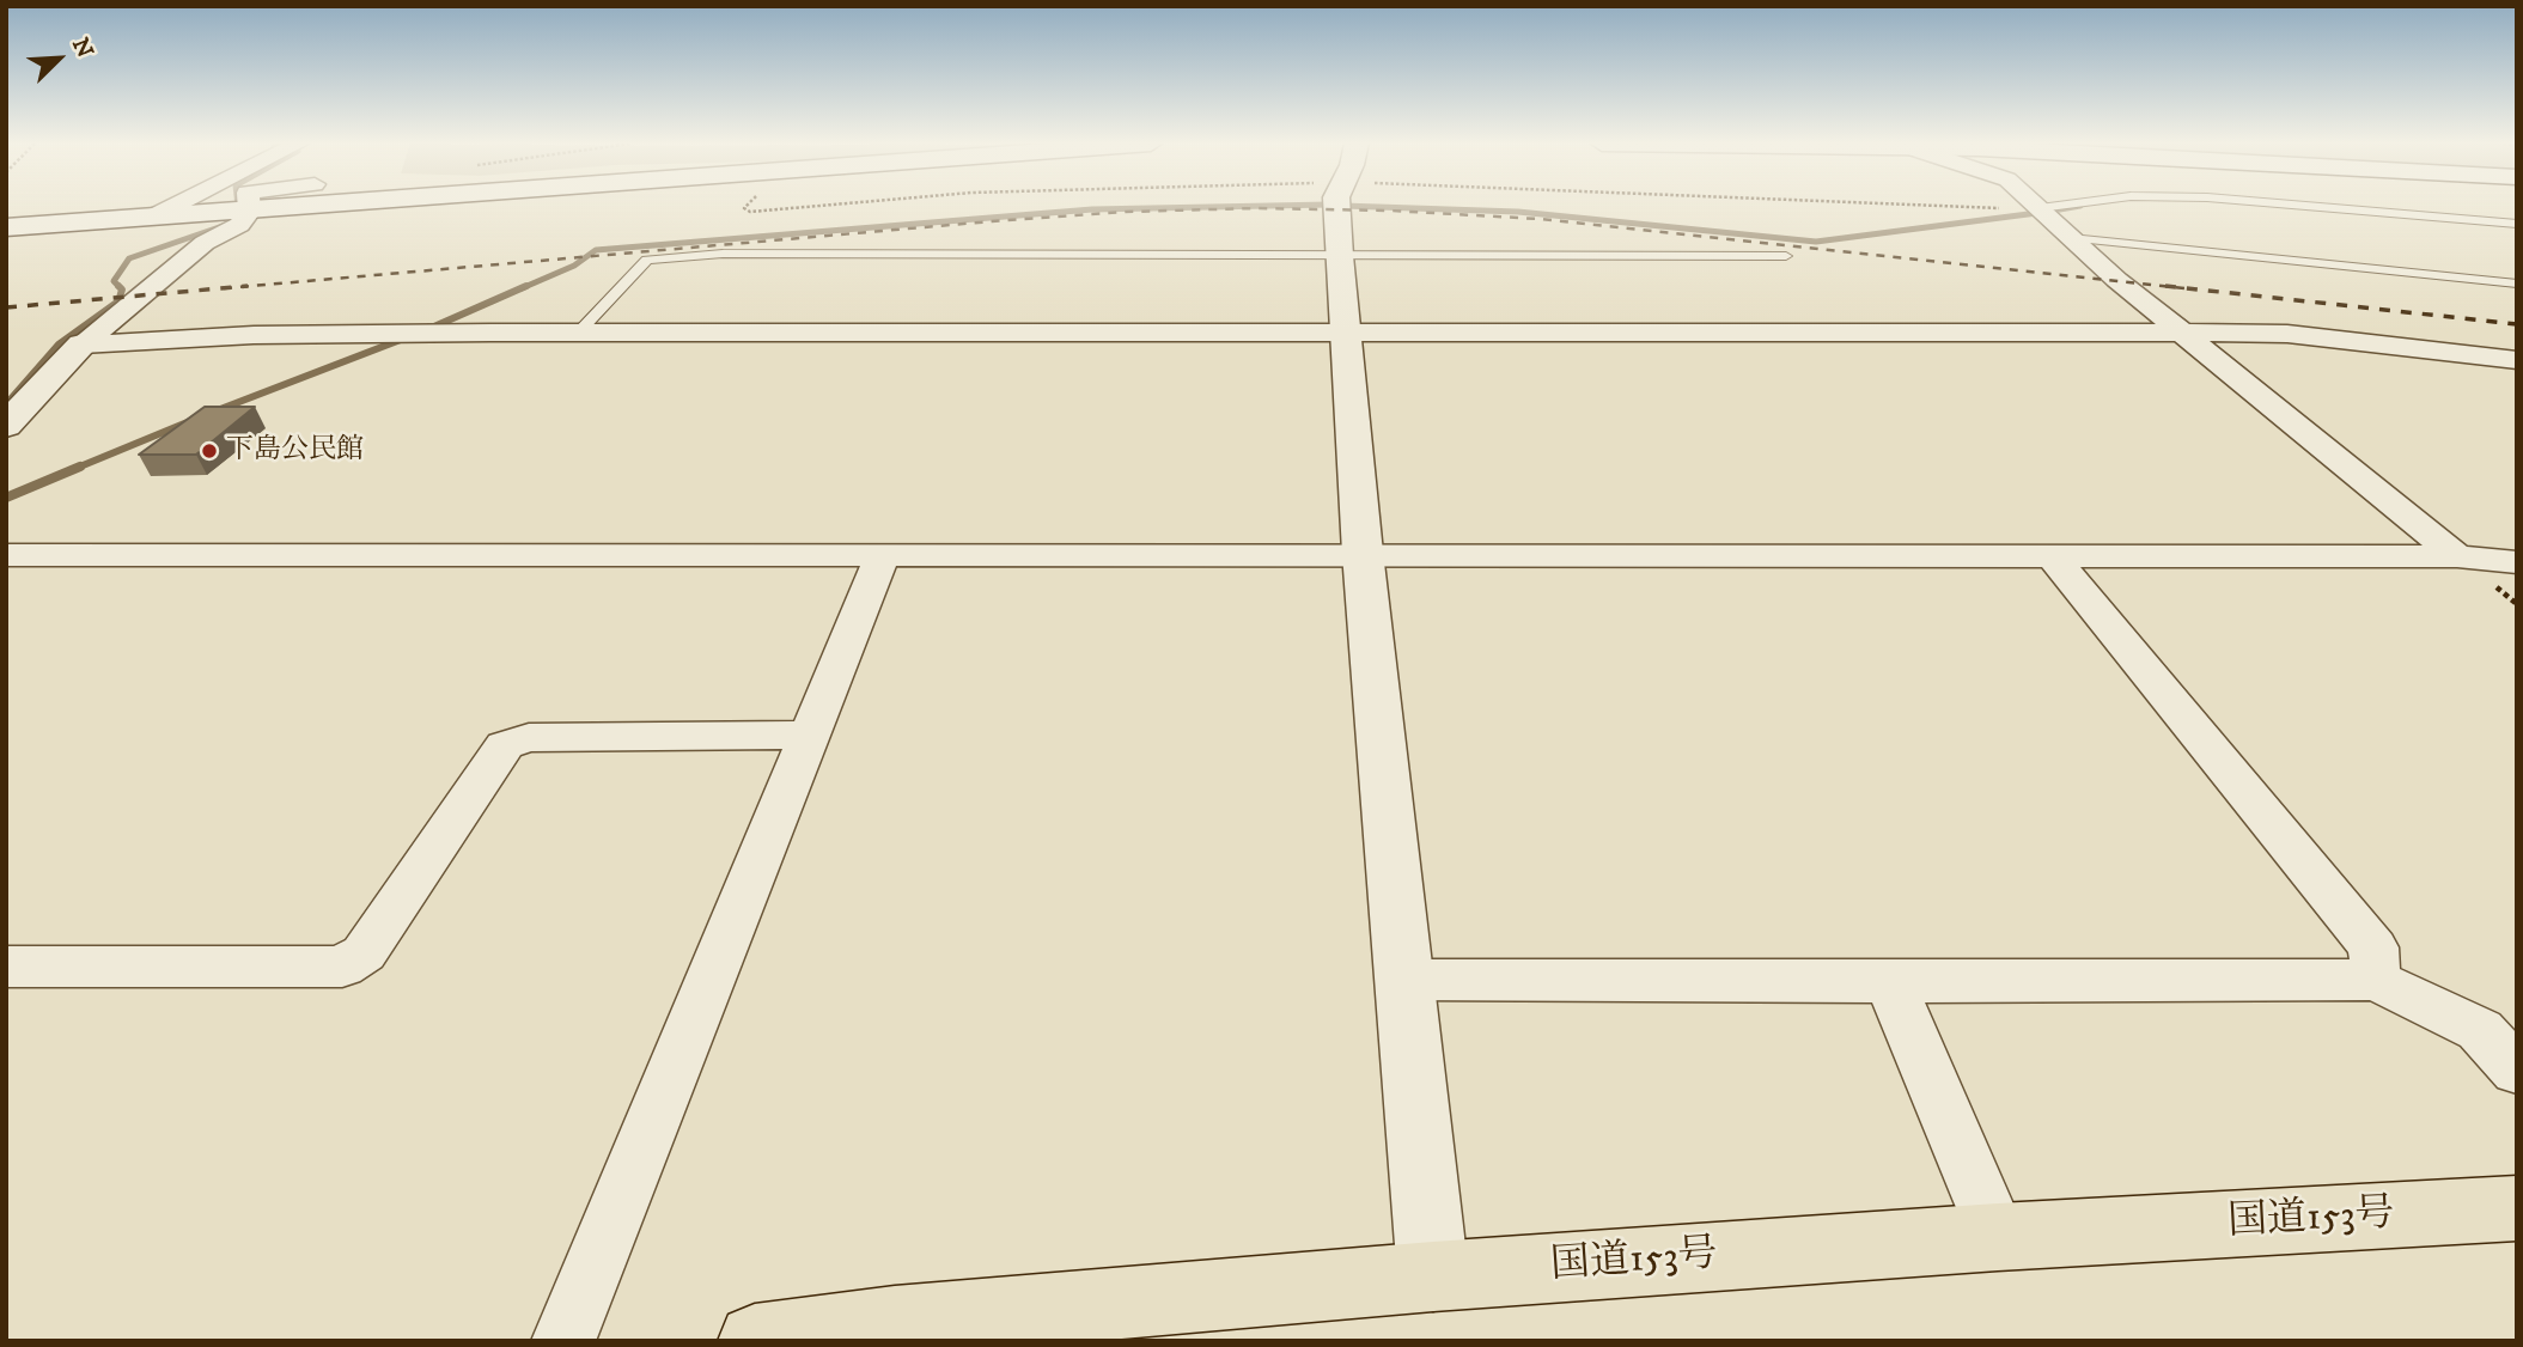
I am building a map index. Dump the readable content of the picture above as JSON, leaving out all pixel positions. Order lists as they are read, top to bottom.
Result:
{
  "streets": {
    "highway": ["国道153号"]
  },
  "places": ["下島公民館"],
  "north": "top right"
}
